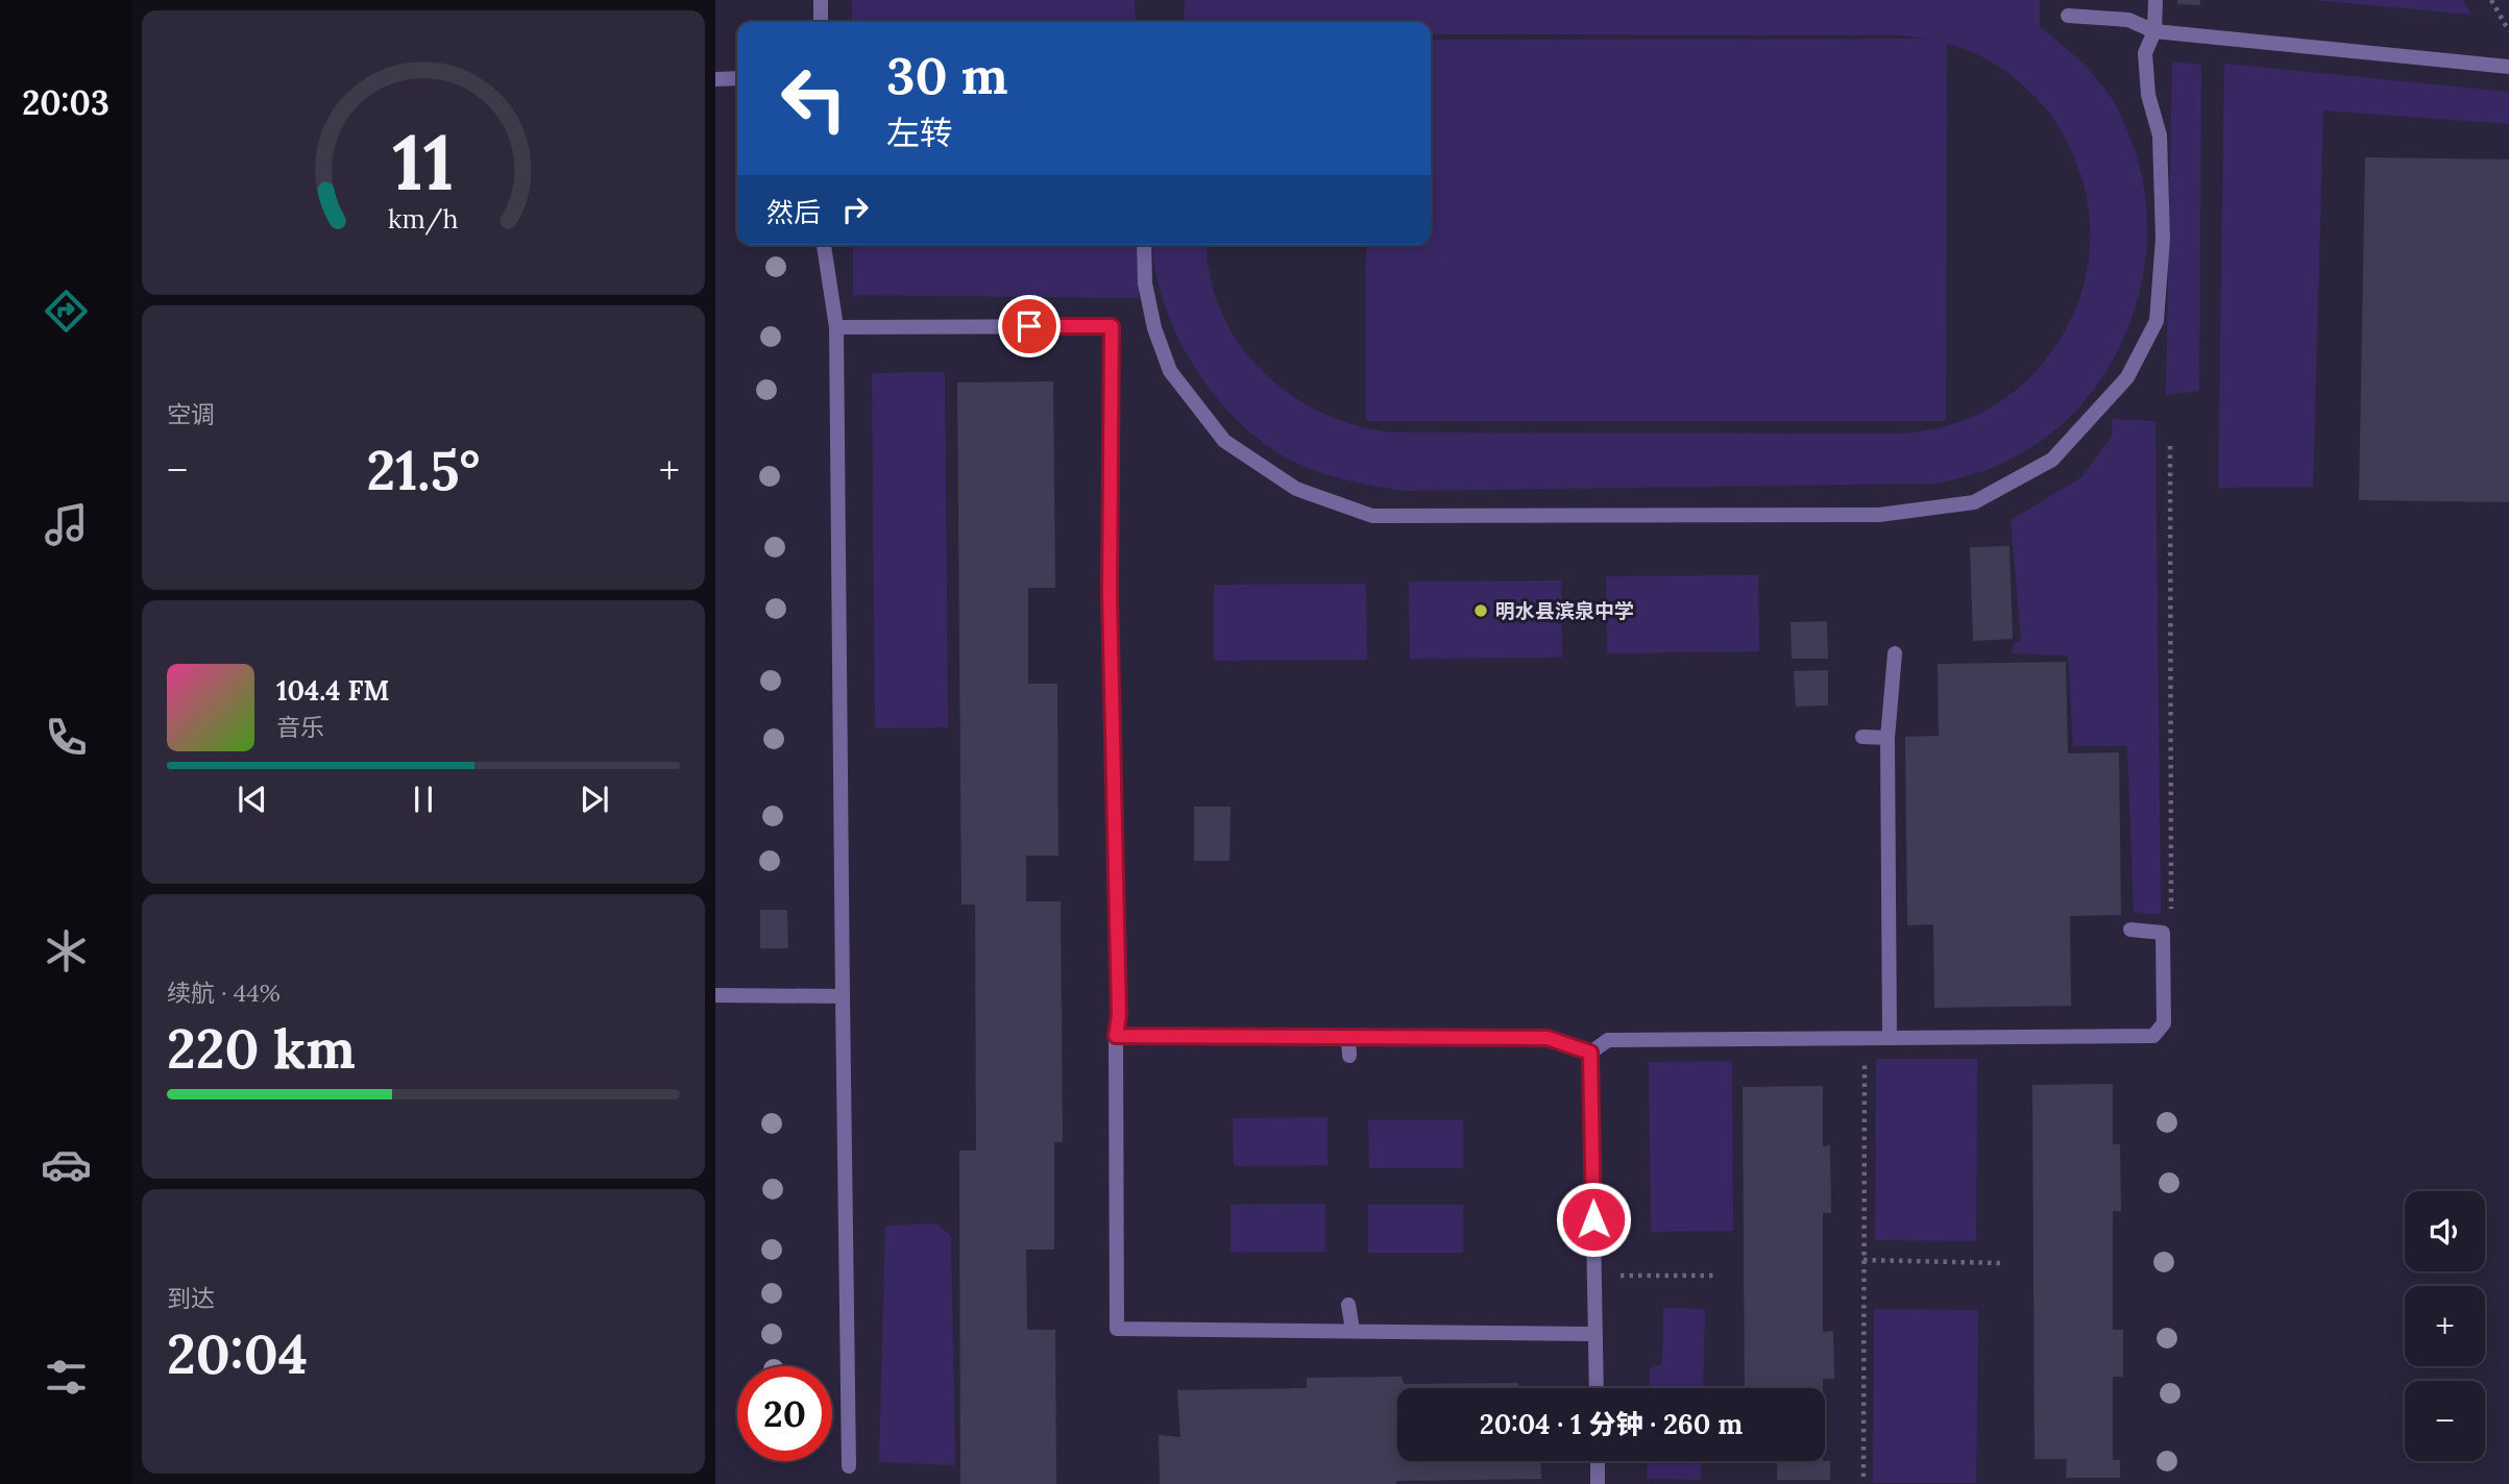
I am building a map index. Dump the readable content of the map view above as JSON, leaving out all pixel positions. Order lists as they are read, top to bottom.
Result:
{
  "places": ["明水县滨泉中学"],
  "page": {
    "tabs": "20:03",
    "turn": ["30 m", "左转"],
    "then": "然后",
    "tile": [
      "空调",
      ["续航 · 44%", "220 km"],
      ["到达", "20:04"]
    ],
    "heat": ["−", "21.5°", "+"],
    "song": ["104.4 FM", "音乐"],
    "map_buttons": ["+", "−"],
    "limit": "20",
    "trip": "20:04 · 1 分钟 · 260 m",
    "gauge": ["11", "km/h"]
  }
}
